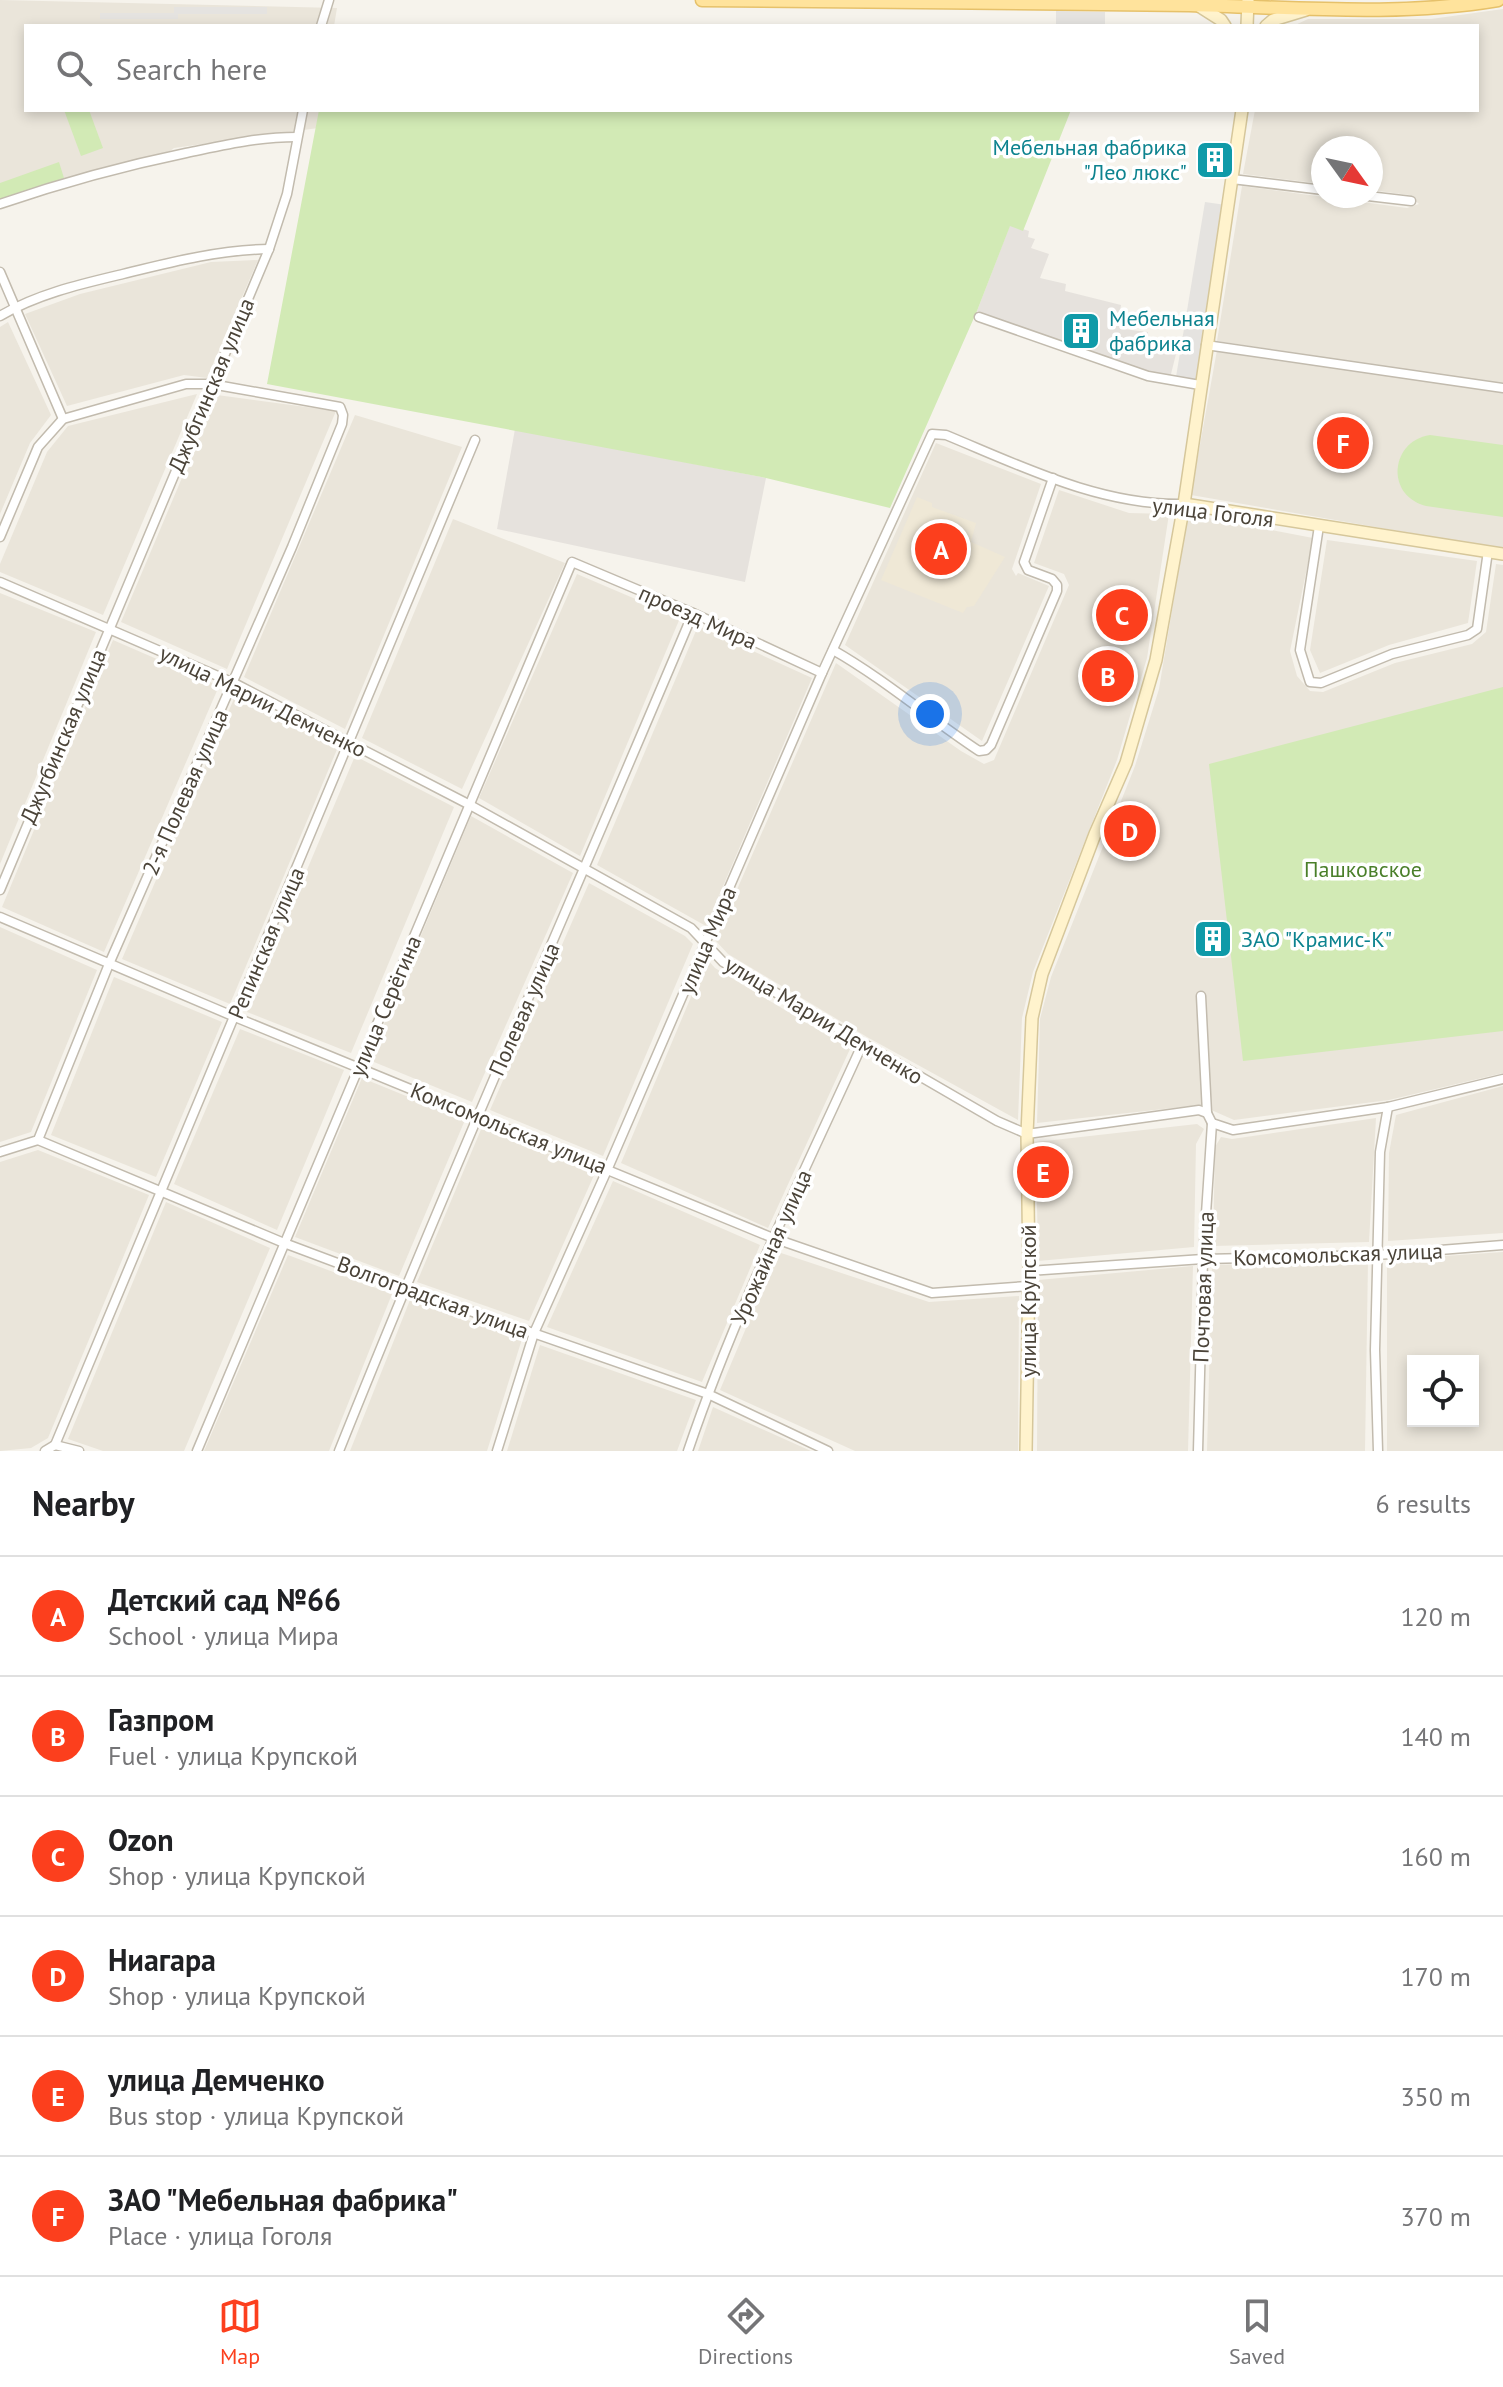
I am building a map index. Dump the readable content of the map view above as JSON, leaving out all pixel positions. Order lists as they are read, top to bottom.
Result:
{
  "streets": {
    "street": [
      "Джубгинская улица",
      "улица Гоголя",
      "проезд Мира",
      "улица Марии Демченко",
      "Джугбинская улица",
      "2-я Полевая улица",
      "улица Мира",
      "Репинская улица",
      "улица Серёгина",
      "Полевая улица",
      "Комсомольская улица",
      "Урожайная улица",
      "Почтовая улица",
      "Волгоградская улица",
      "улица Крупской"
    ]
  },
  "crossings": [
    ["Джубгинская улица", "улица Марии Демченко"],
    ["Джубгинская улица", "Джугбинская улица"],
    ["Джубгинская улица", "2-я Полевая улица"],
    ["улица Гоголя", "улица Мира"],
    ["улица Гоголя", "улица Крупской"],
    ["проезд Мира", "улица Мира"],
    ["проезд Мира", "улица Серёгина"],
    ["проезд Мира", "Полевая улица"],
    ["улица Марии Демченко", "Джугбинская улица"],
    ["улица Марии Демченко", "2-я Полевая улица"],
    ["улица Марии Демченко", "улица Мира"],
    ["улица Марии Демченко", "Репинская улица"],
    ["улица Марии Демченко", "улица Серёгина"],
    ["улица Марии Демченко", "Полевая улица"],
    ["улица Марии Демченко", "Урожайная улица"],
    ["улица Марии Демченко", "улица Крупской"],
    ["2-я Полевая улица", "Комсомольская улица"],
    ["2-я Полевая улица", "Волгоградская улица"],
    ["улица Мира", "Комсомольская улица"],
    ["улица Мира", "Волгоградская улица"],
    ["Репинская улица", "Комсомольская улица"],
    ["Репинская улица", "Волгоградская улица"],
    ["улица Серёгина", "Комсомольская улица"],
    ["улица Серёгина", "Волгоградская улица"],
    ["Полевая улица", "Комсомольская улица"],
    ["Полевая улица", "Волгоградская улица"],
    ["Комсомольская улица", "Урожайная улица"],
    ["Комсомольская улица", "Почтовая улица"],
    ["Комсомольская улица", "улица Крупской"],
    ["Урожайная улица", "Волгоградская улица"]
  ],
  "parks": ["Пашковское"],
  "places": {
    "building": ["Мебельная фабрика \"Лео люкс\"", "Мебельная фабрика", "ЗАО \"Крамис-К\""]
  },
  "north": "bottom right",
  "page": {
    "search": "Search here",
    "pins": [
      "F",
      "A",
      "C",
      "B",
      "D",
      "E"
    ],
    "heading": ["Nearby", "6 results"],
    "list": [
      {
        "mark": "A",
        "name": "Детский сад №66",
        "note": "School · улица Мира",
        "value": "120 m"
      },
      {
        "mark": "B",
        "name": "Газпром",
        "note": "Fuel · улица Крупской",
        "value": "140 m"
      },
      {
        "mark": "C",
        "name": "Ozon",
        "note": "Shop · улица Крупской",
        "value": "160 m"
      },
      {
        "mark": "D",
        "name": "Ниагара",
        "note": "Shop · улица Крупской",
        "value": "170 m"
      },
      {
        "mark": "E",
        "name": "улица Демченко",
        "note": "Bus stop · улица Крупской",
        "value": "350 m"
      },
      {
        "mark": "F",
        "name": "ЗАО \"Мебельная фабрика\"",
        "note": "Place · улица Гоголя",
        "value": "370 m"
      }
    ],
    "nav": ["Map", "Directions", "Saved"]
  }
}
